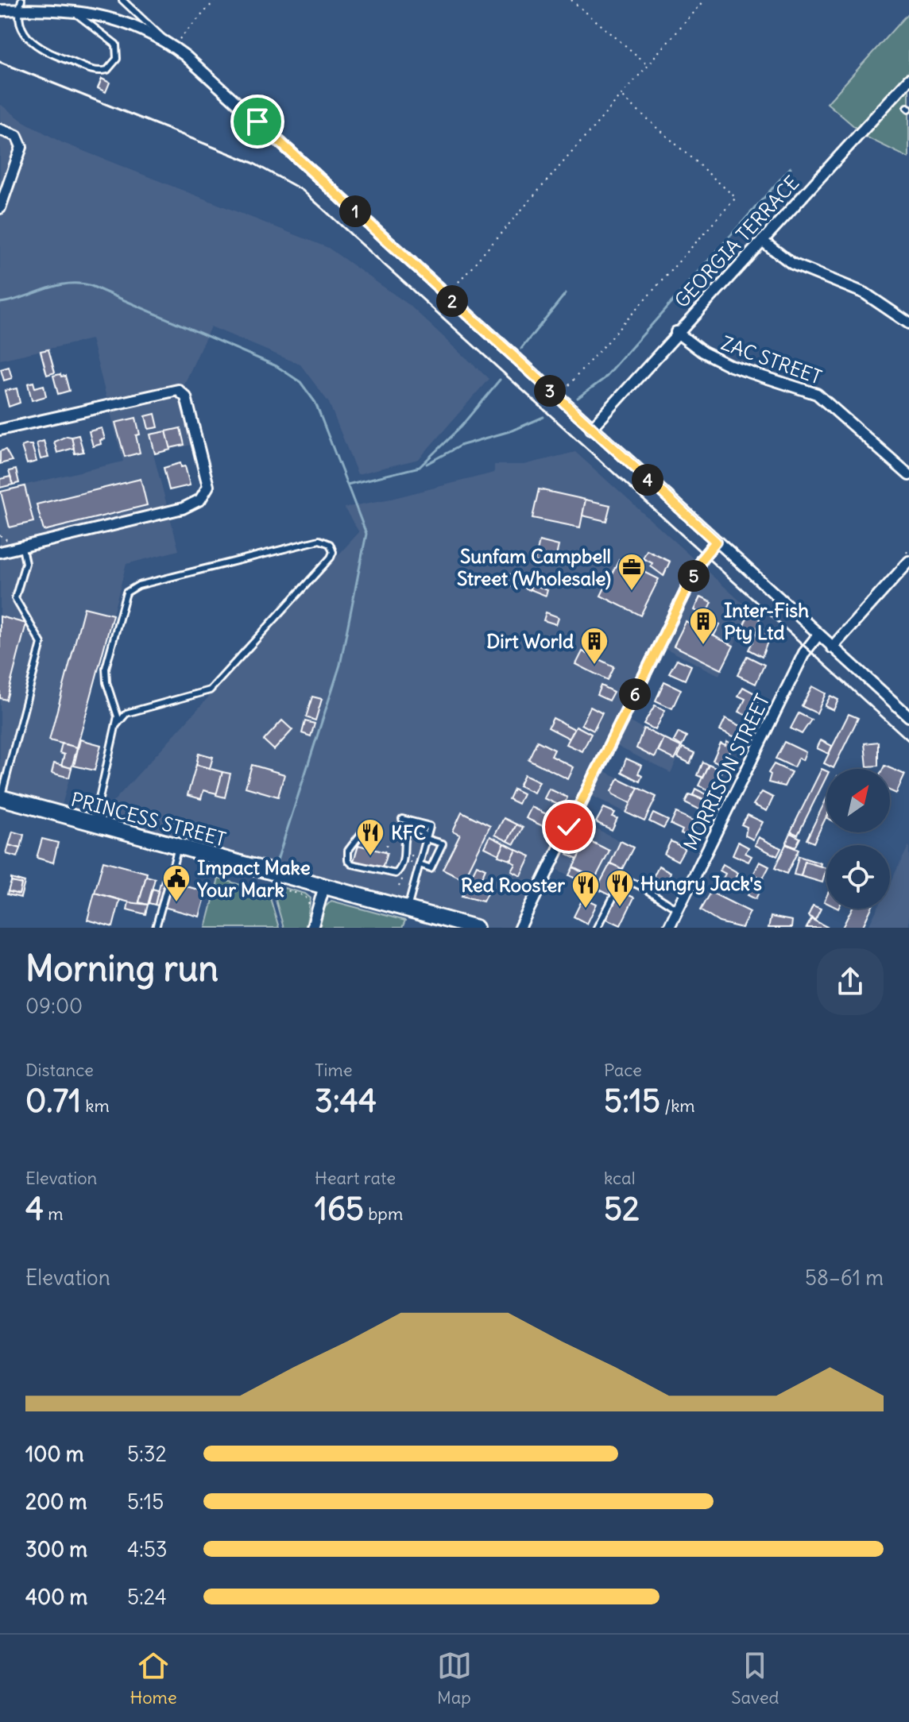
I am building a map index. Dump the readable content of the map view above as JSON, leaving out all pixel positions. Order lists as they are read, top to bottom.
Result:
{
  "streets": {
    "main road": ["PRINCESS STREET"],
    "street": ["GEORGIA TERRACE", "ZAC STREET", "MORRISON STREET"]
  },
  "crossings": [
    ["GEORGIA TERRACE", "ZAC STREET"]
  ],
  "places": {
    "office": ["Sunfam Campbell Street (Wholesale)"],
    "building": ["Inter-Fish Pty Ltd", "Dirt World"],
    "restaurant": ["KFC", "Hungry Jack's", "Red Rooster"],
    "public building": ["Impact Make Your Mark"]
  },
  "north": "top right",
  "page": {
    "pins": [
      "1",
      "2",
      "3",
      "4",
      "5",
      "6"
    ],
    "heading": ["Morning run", "09:00"],
    "stats": [
      ["Distance", "0.71 km"],
      ["Time", "3:44"],
      ["Pace", "5:15 /km"],
      ["Elevation", "4 m"],
      ["Heart rate", "165 bpm"],
      ["kcal", "52"]
    ],
    "chart": ["Elevation", "58–61 m"],
    "list": [
      {
        "name": "100 m",
        "note": "5:32"
      },
      {
        "name": "200 m",
        "note": "5:15"
      },
      {
        "name": "300 m",
        "note": "4:53"
      },
      {
        "name": "400 m",
        "note": "5:24"
      }
    ],
    "tabs": ["Home", "Map", "Saved"]
  }
}
